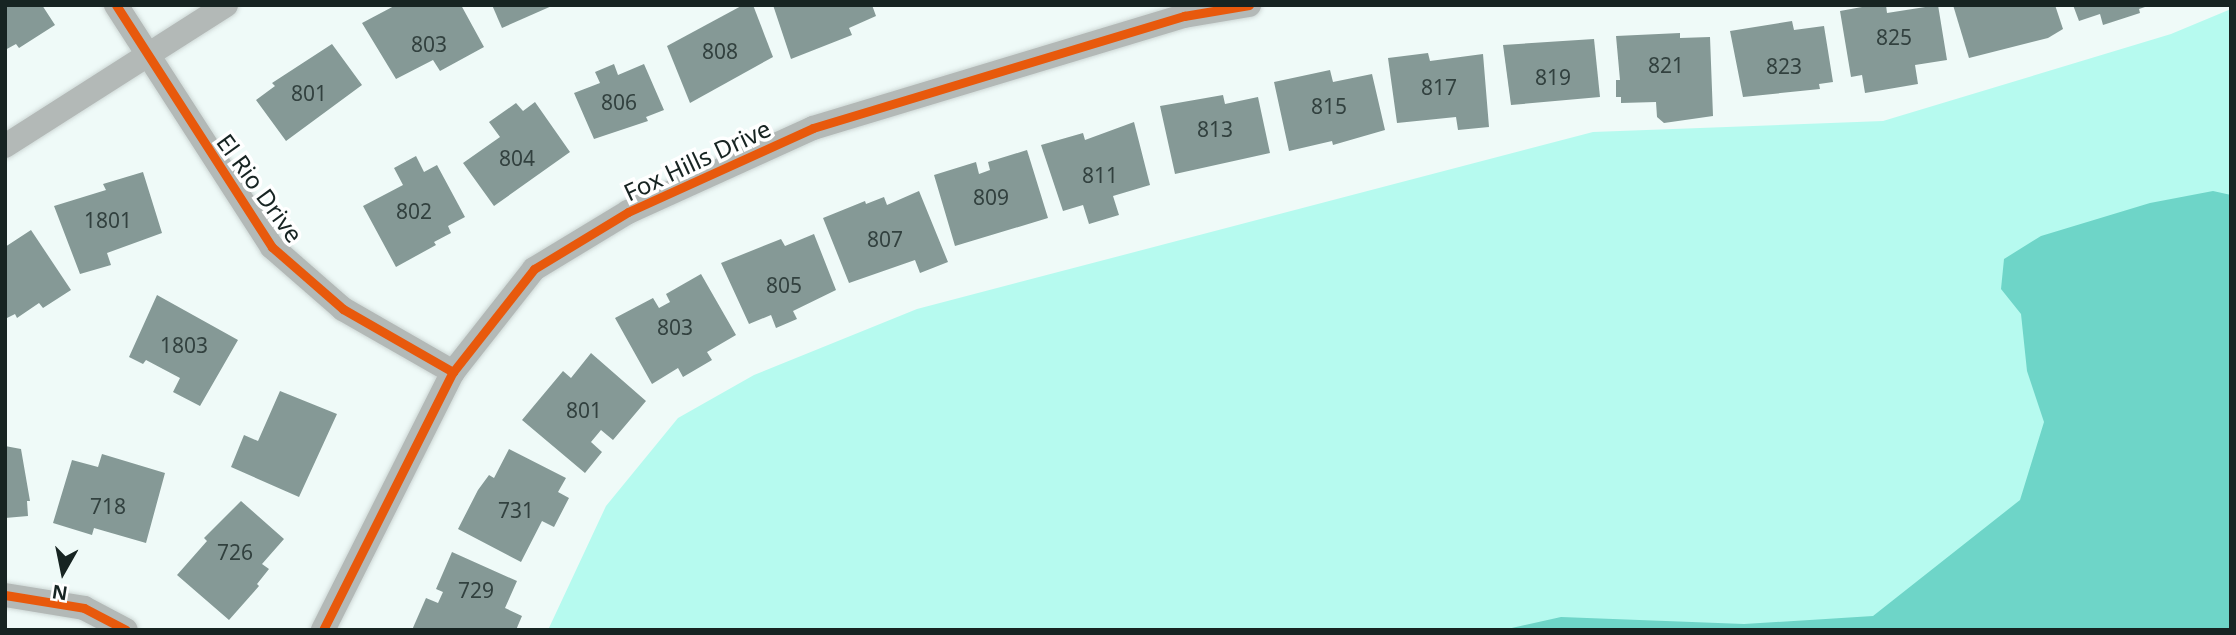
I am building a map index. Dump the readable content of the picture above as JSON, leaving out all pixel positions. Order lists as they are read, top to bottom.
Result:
{
  "streets": {
    "street": ["Fox Hills Drive", "El Rio Drive"]
  },
  "crossings": [
    ["Fox Hills Drive", "El Rio Drive"]
  ],
  "house_numbers": [
    "825",
    "803",
    "808",
    "821",
    "823",
    "819",
    "817",
    "801",
    "806",
    "815",
    "813",
    "804",
    "811",
    "809",
    "802",
    "1801",
    "807",
    "805",
    "803",
    "1803",
    "801",
    "718",
    "731",
    "726",
    "729"
  ],
  "north": "bottom"
}
